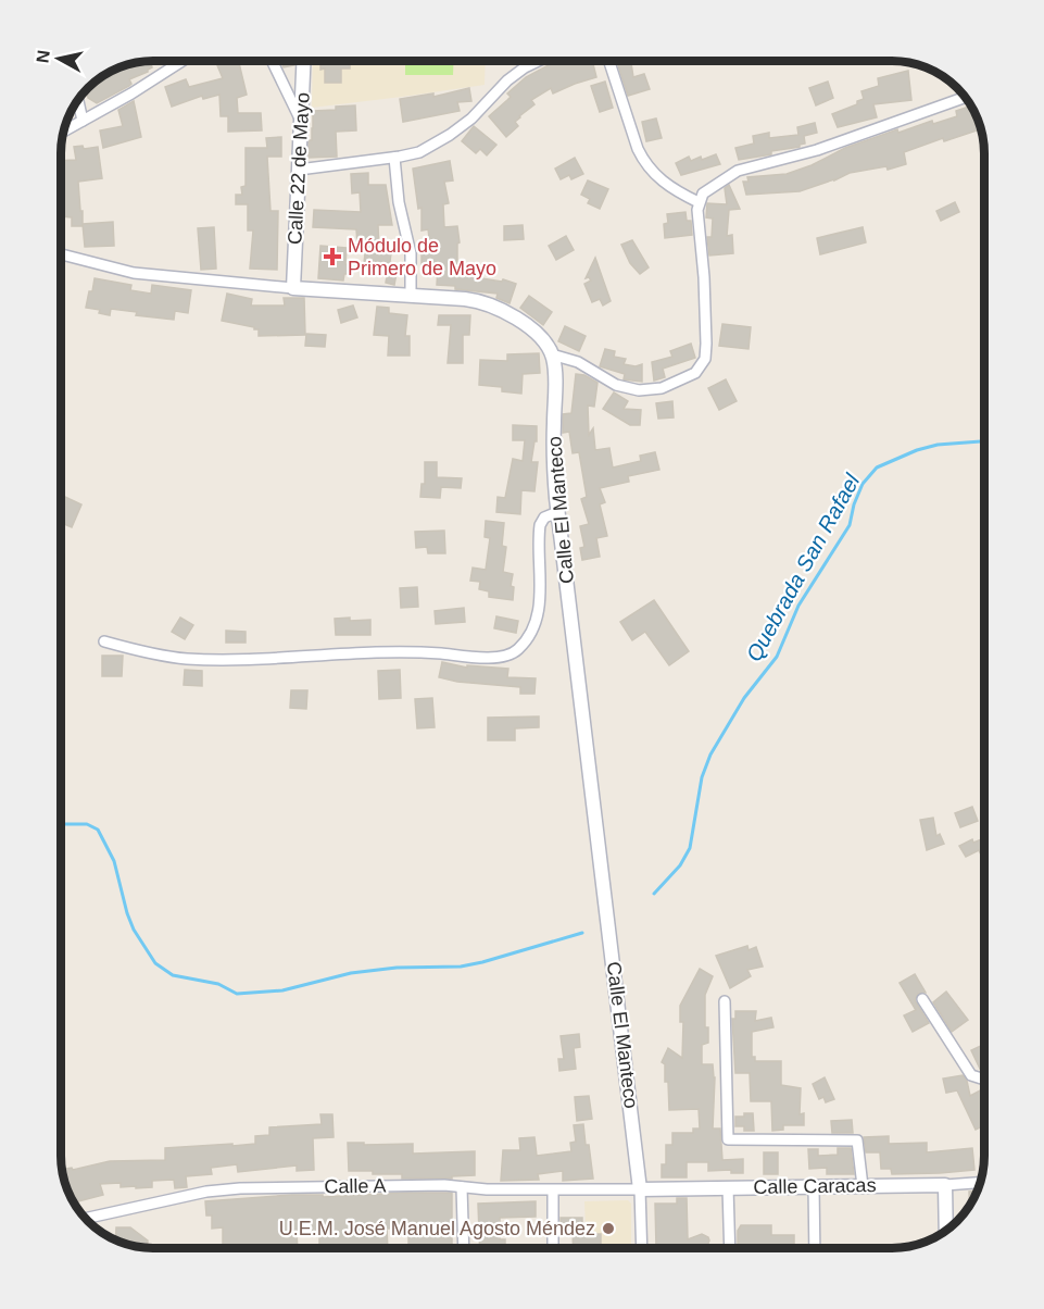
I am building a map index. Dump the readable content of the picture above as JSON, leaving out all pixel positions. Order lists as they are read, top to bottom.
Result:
{
  "streets": {
    "street": [
      "Calle 22 de Mayo",
      "Calle El Manteco",
      "Calle A",
      "Calle Caracas"
    ]
  },
  "crossings": [
    ["Calle El Manteco", "Calle A"],
    ["Calle El Manteco", "Calle Caracas"],
    ["Calle A", "Calle Caracas"]
  ],
  "water": ["Quebrada San Rafael"],
  "places": {
    "health": ["Módulo de Primero de Mayo"],
    "other": ["U.E.M. José Manuel Agosto Méndez"]
  },
  "north": "left"
}
